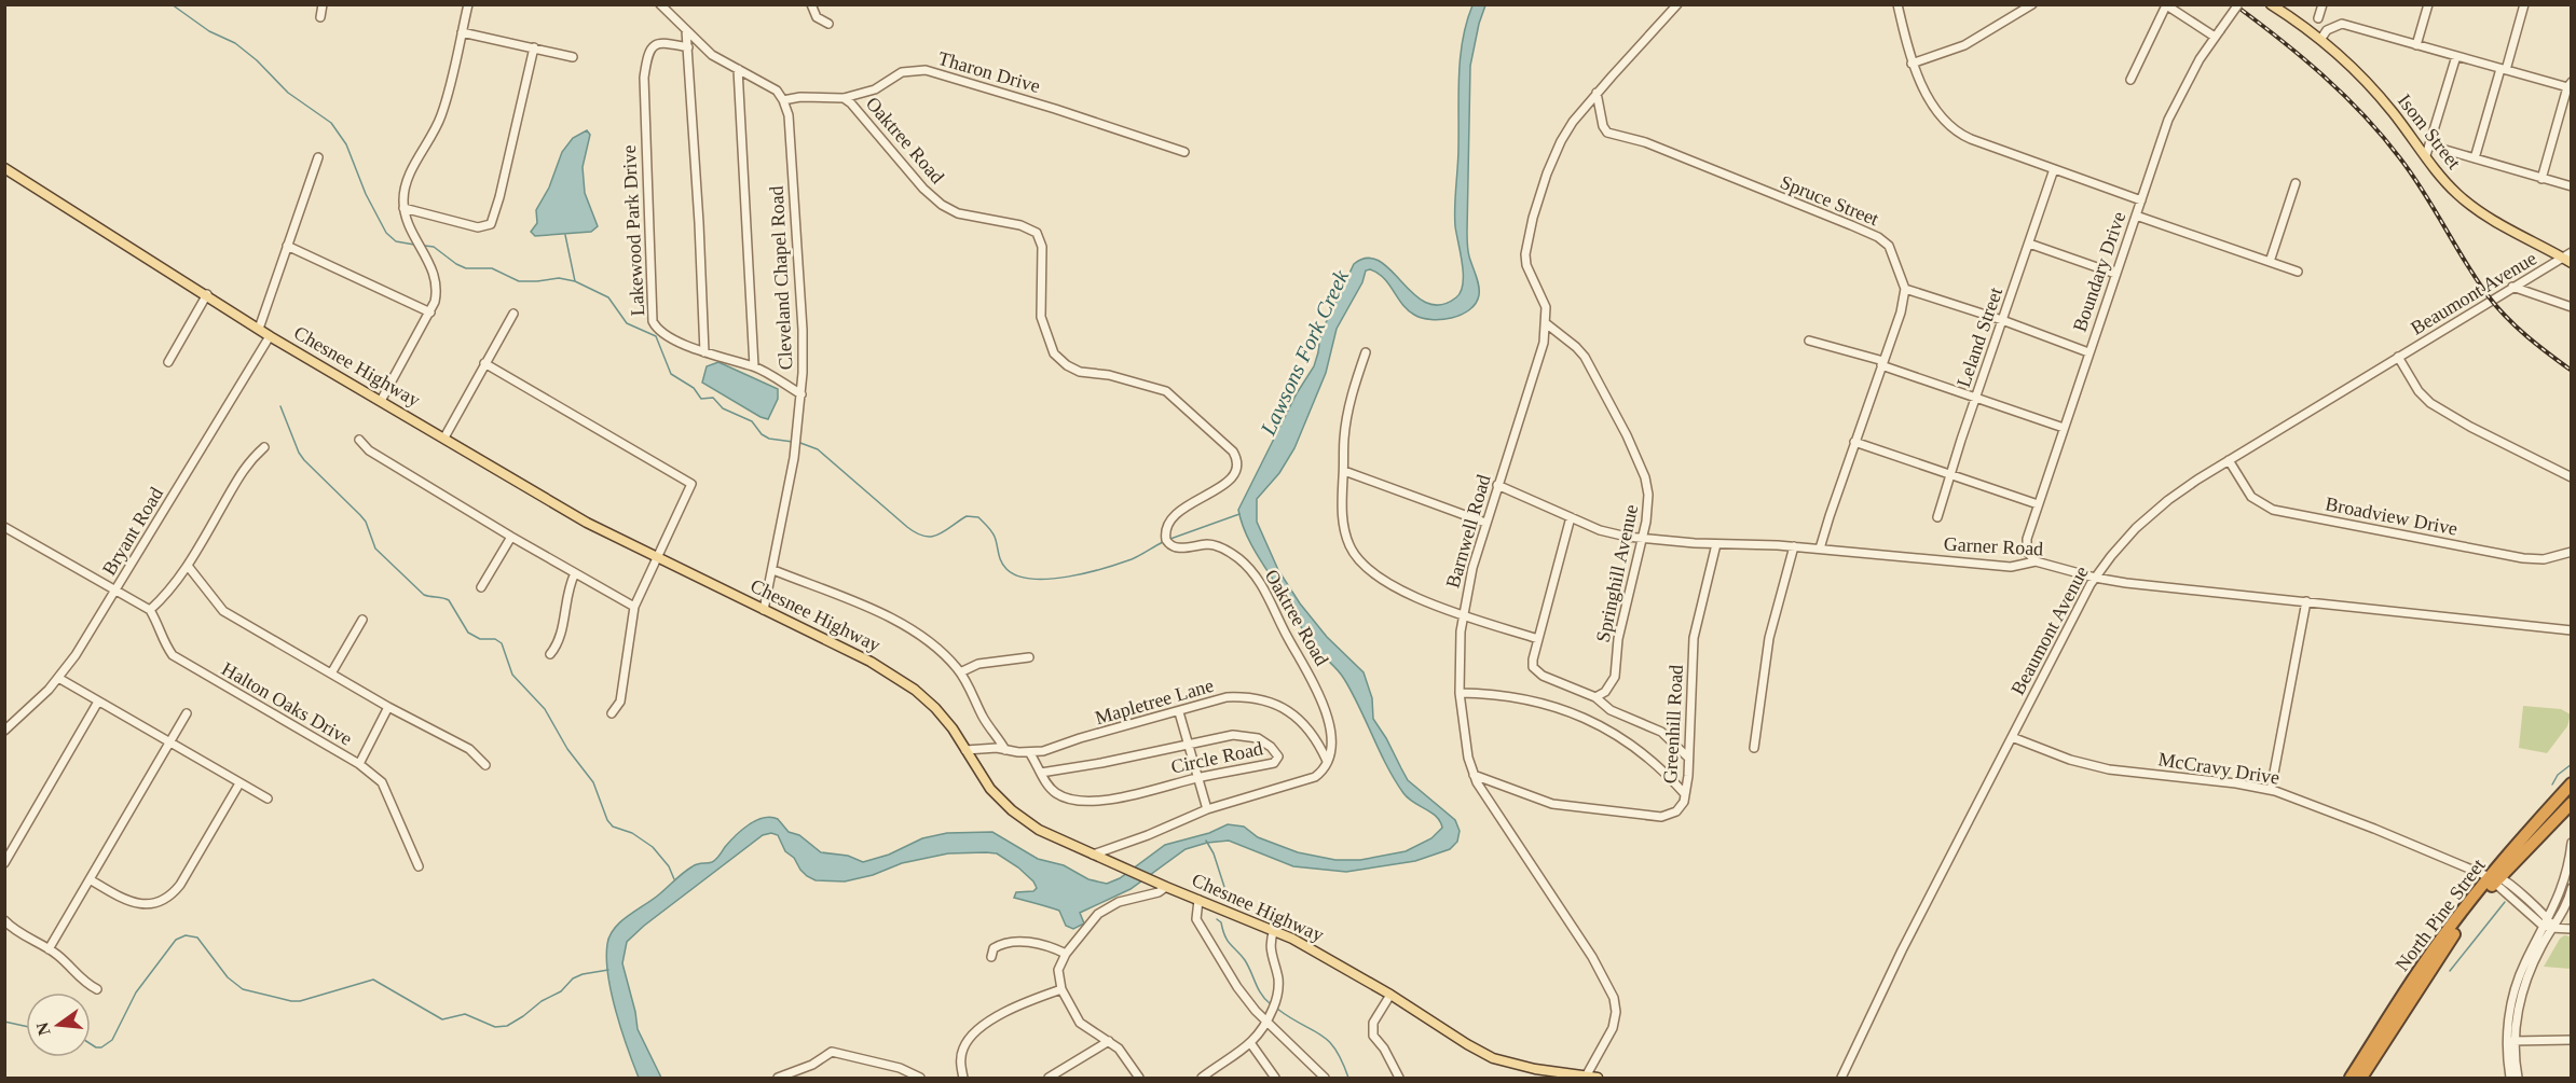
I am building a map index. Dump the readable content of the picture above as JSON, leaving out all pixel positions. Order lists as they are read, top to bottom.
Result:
{
  "streets": {
    "highway": ["North Pine Street"],
    "main road": ["Isom Street", "Chesnee Highway"],
    "street": [
      "Tharon Drive",
      "Oaktree Road",
      "Spruce Street",
      "Lakewood Park Drive",
      "Boundary Drive",
      "Cleveland Chapel Road",
      "Beaumont Avenue",
      "Leland Street",
      "Broadview Drive",
      "Bryant Road",
      "Barnwell Road",
      "Garner Road",
      "Springhill Avenue",
      "Mapletree Lane",
      "Halton Oaks Drive",
      "Greenhill Road",
      "Circle Road",
      "McCravy Drive"
    ]
  },
  "crossings": [
    ["Tharon Drive", "Oaktree Road"],
    ["Tharon Drive", "Cleveland Chapel Road"],
    ["Isom Street", "Beaumont Avenue"],
    ["Oaktree Road", "Mapletree Lane"],
    ["Spruce Street", "Barnwell Road"],
    ["Lakewood Park Drive", "Cleveland Chapel Road"],
    ["Boundary Drive", "Garner Road"],
    ["Cleveland Chapel Road", "Chesnee Highway"],
    ["Beaumont Avenue", "Broadview Drive"],
    ["Beaumont Avenue", "Garner Road"],
    ["Beaumont Avenue", "McCravy Drive"],
    ["Chesnee Highway", "Bryant Road"],
    ["Chesnee Highway", "Barnwell Road"],
    ["Chesnee Highway", "Mapletree Lane"],
    ["Barnwell Road", "Garner Road"],
    ["Barnwell Road", "Springhill Avenue"],
    ["Barnwell Road", "Greenhill Road"],
    ["Garner Road", "Springhill Avenue"],
    ["Garner Road", "Greenhill Road"],
    ["Mapletree Lane", "Circle Road"],
    ["McCravy Drive", "North Pine Street"]
  ],
  "water": ["Lawsons Fork Creek"],
  "north": "left"
}
